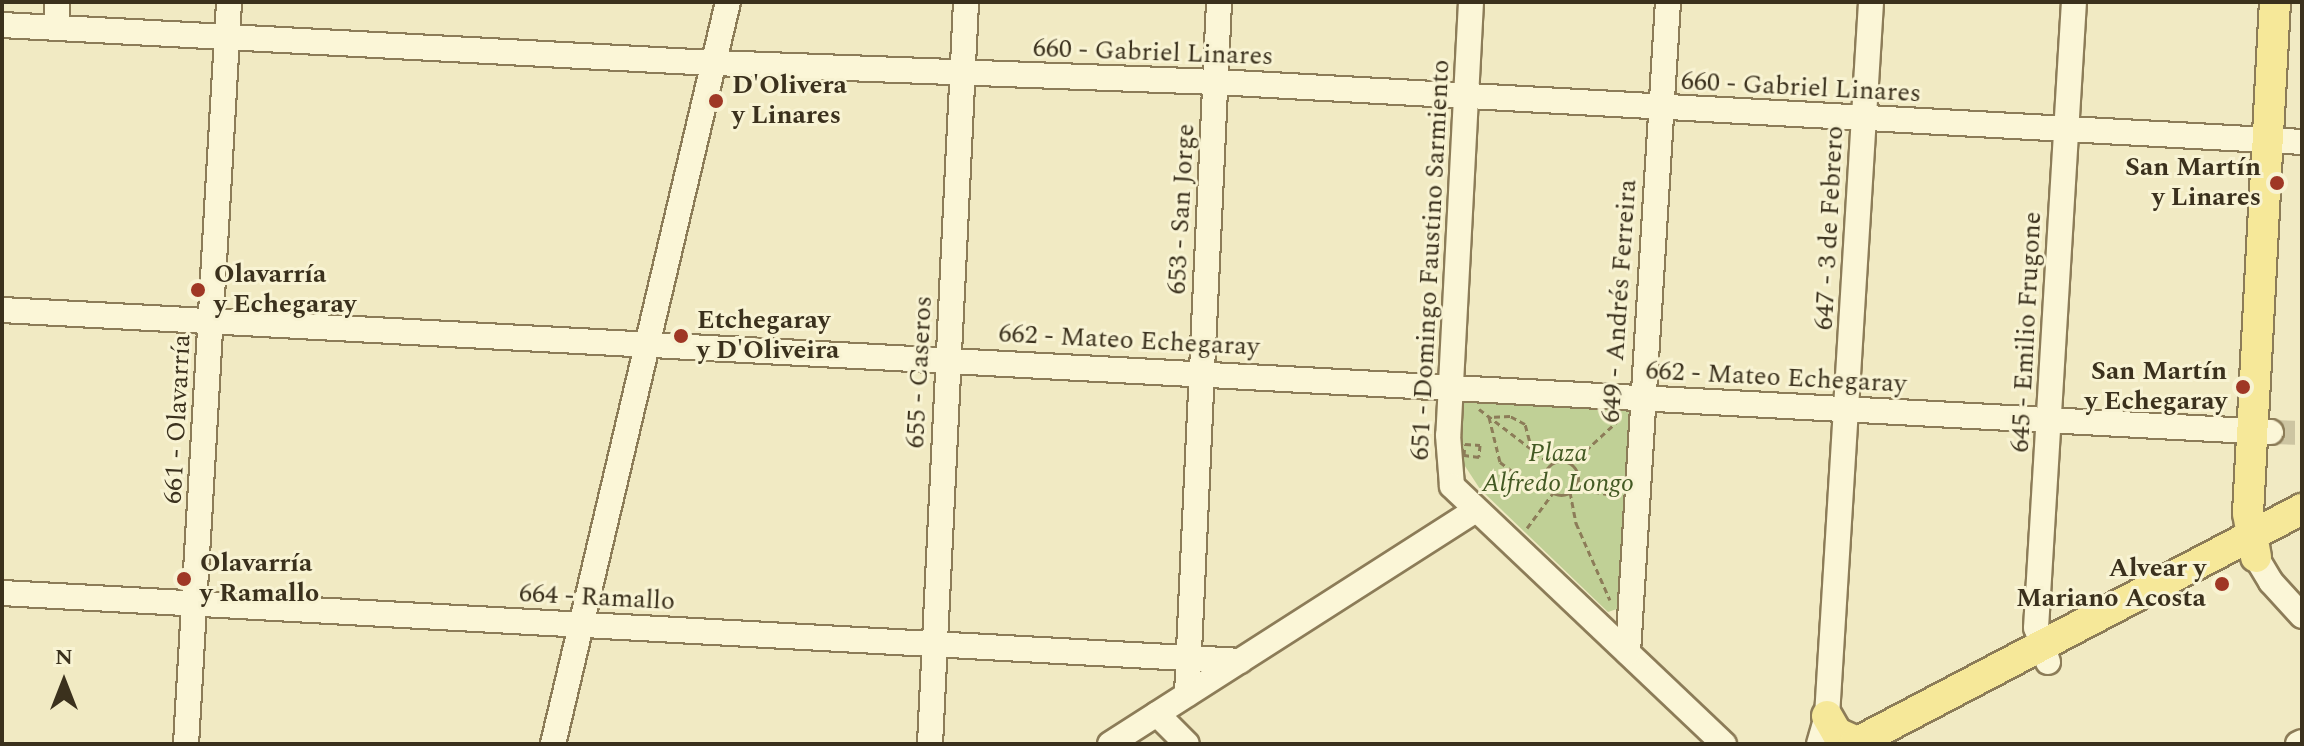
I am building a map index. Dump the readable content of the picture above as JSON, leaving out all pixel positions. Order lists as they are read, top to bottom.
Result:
{
  "streets": {
    "street": [
      "660 - Gabriel Linares",
      "653 - San Jorge",
      "647 - 3 de Febrero",
      "651 - Domingo Faustino Sarmiento",
      "649 - Andrés Ferreira",
      "645 - Emilio Frugone",
      "662 - Mateo Echegaray",
      "655 - Caseros",
      "661 - Olavarría",
      "664 - Ramallo"
    ]
  },
  "crossings": [
    ["660 - Gabriel Linares", "653 - San Jorge"],
    ["660 - Gabriel Linares", "647 - 3 de Febrero"],
    ["660 - Gabriel Linares", "651 - Domingo Faustino Sarmiento"],
    ["660 - Gabriel Linares", "649 - Andrés Ferreira"],
    ["660 - Gabriel Linares", "645 - Emilio Frugone"],
    ["660 - Gabriel Linares", "655 - Caseros"],
    ["660 - Gabriel Linares", "661 - Olavarría"],
    ["653 - San Jorge", "662 - Mateo Echegaray"],
    ["653 - San Jorge", "664 - Ramallo"],
    ["647 - 3 de Febrero", "662 - Mateo Echegaray"],
    ["651 - Domingo Faustino Sarmiento", "649 - Andrés Ferreira"],
    ["651 - Domingo Faustino Sarmiento", "662 - Mateo Echegaray"],
    ["649 - Andrés Ferreira", "662 - Mateo Echegaray"],
    ["645 - Emilio Frugone", "662 - Mateo Echegaray"],
    ["662 - Mateo Echegaray", "655 - Caseros"],
    ["662 - Mateo Echegaray", "661 - Olavarría"],
    ["655 - Caseros", "664 - Ramallo"],
    ["661 - Olavarría", "664 - Ramallo"]
  ],
  "parks": ["Plaza Alfredo Longo"],
  "places": [
    "D'Olivera y Linares",
    "San Martín y Linares",
    "Olavarría y Echegaray",
    "Etchegaray y D'Oliveira",
    "San Martín y Echegaray",
    "Olavarría y Ramallo",
    "Alvear y Mariano Acosta"
  ],
  "north": "top"
}
